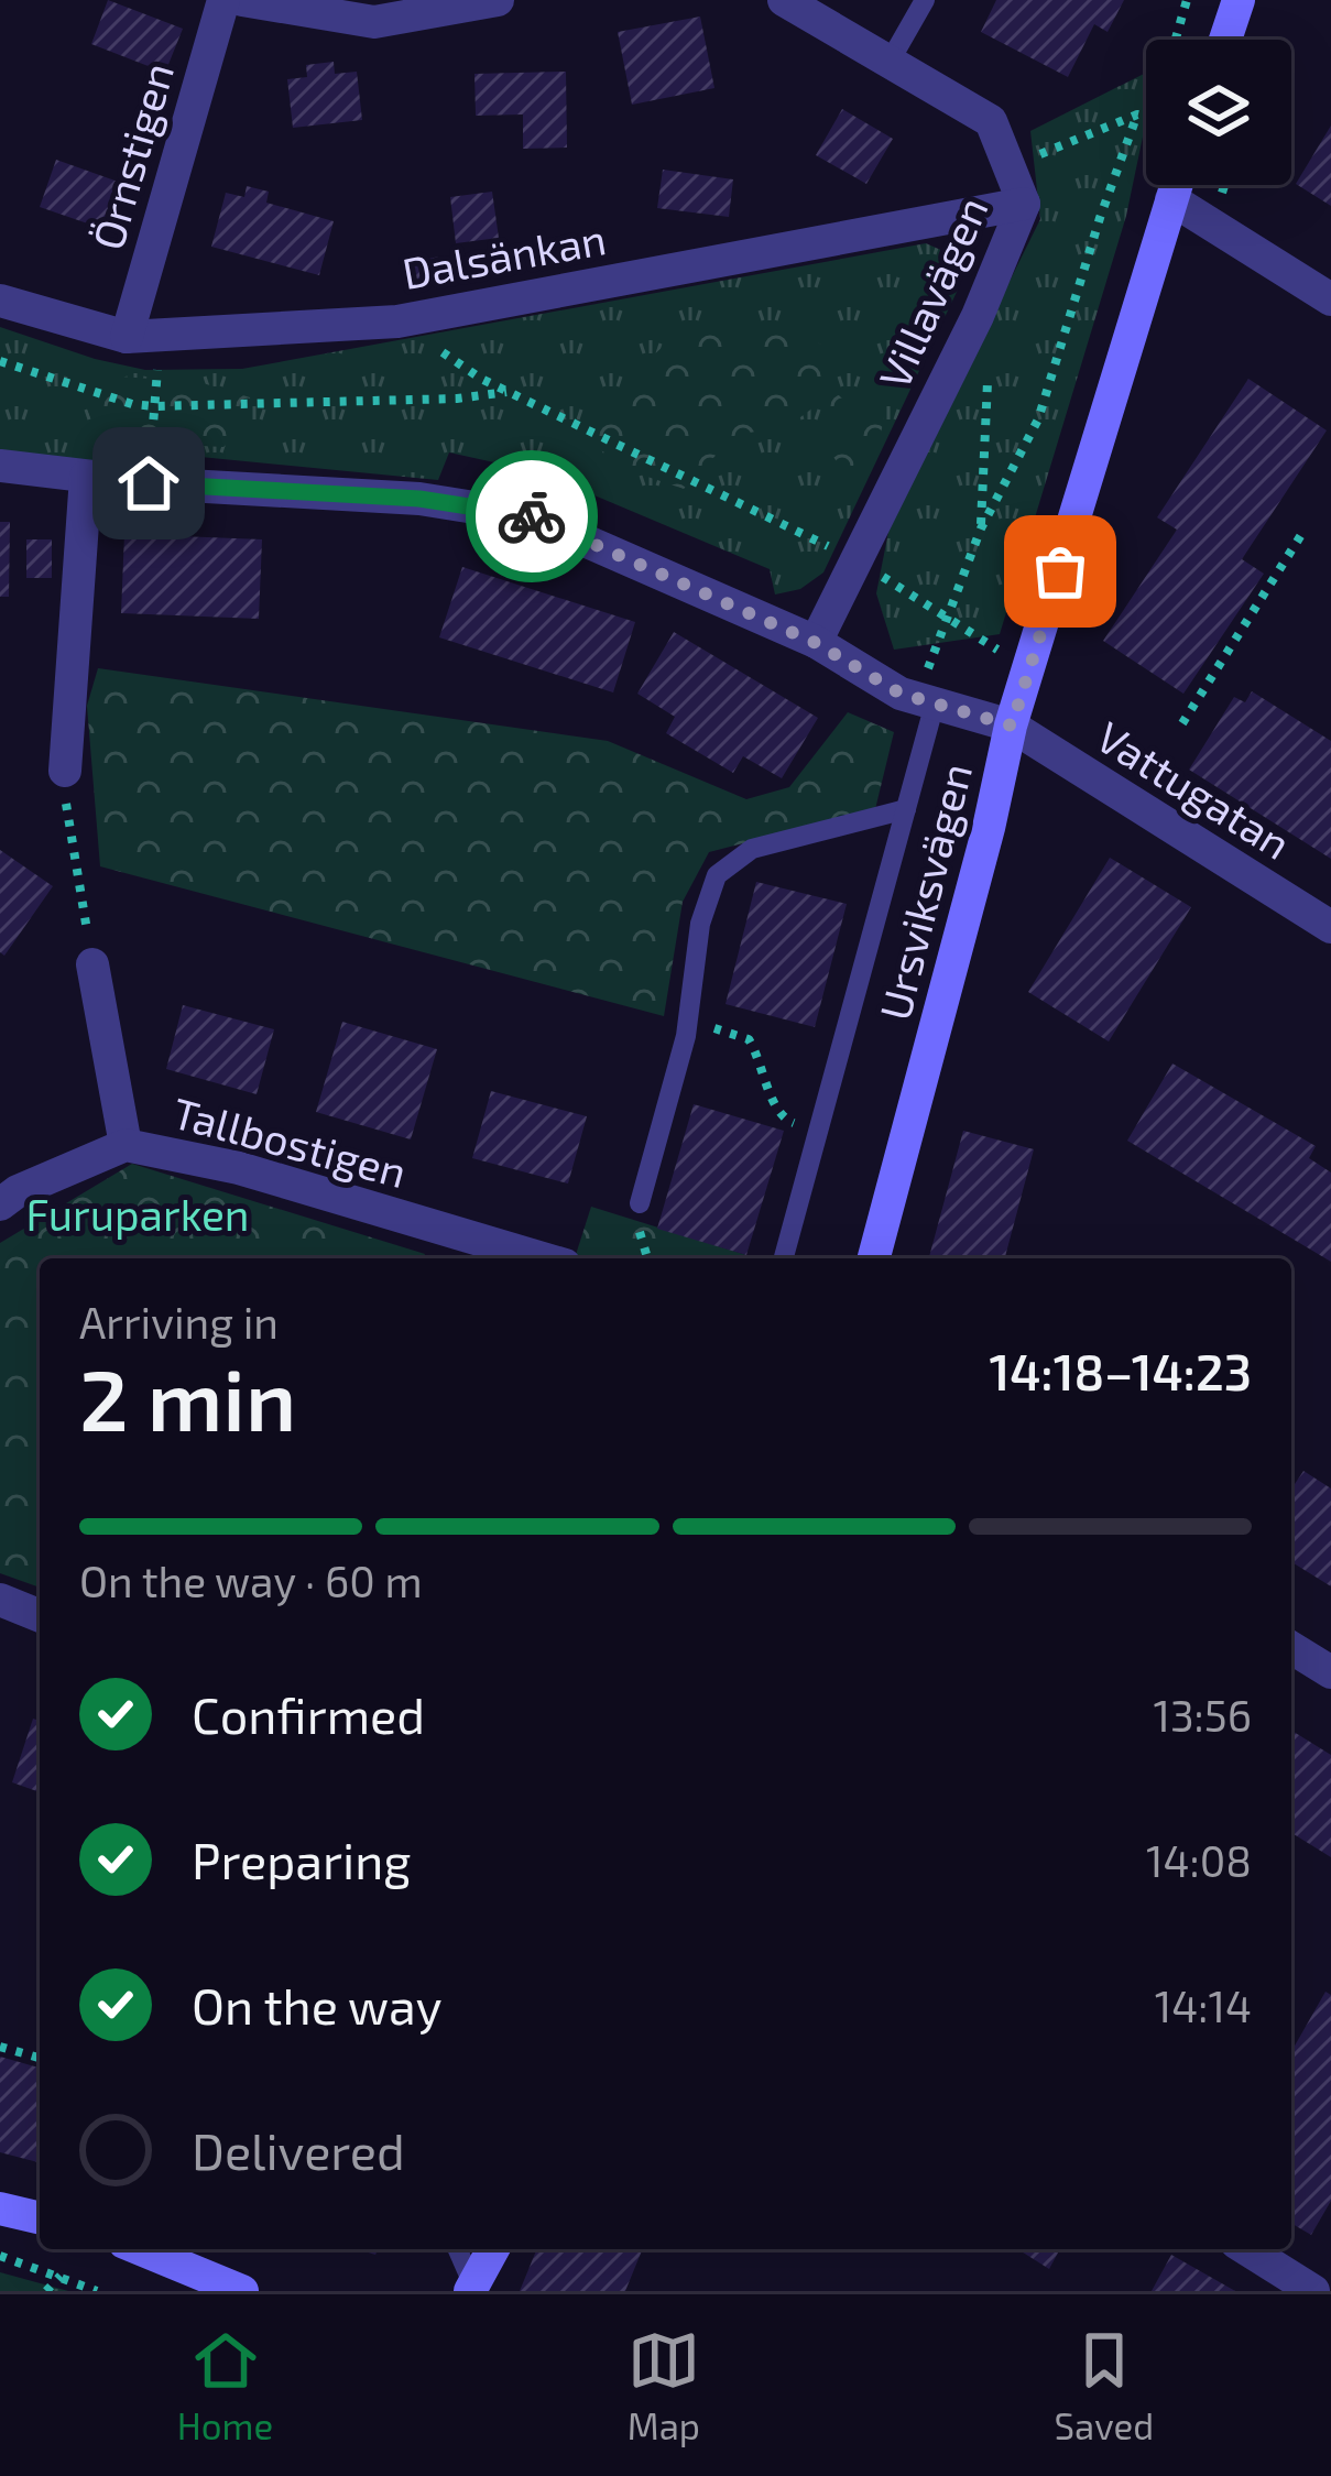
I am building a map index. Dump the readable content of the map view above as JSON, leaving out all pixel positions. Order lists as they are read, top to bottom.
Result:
{
  "streets": {
    "street": [
      "Örnstigen",
      "Dalsänkan",
      "Villavägen",
      "Vattugatan",
      "Ursviksvägen",
      "Tallbostigen"
    ]
  },
  "crossings": [
    ["Örnstigen", "Dalsänkan"],
    ["Dalsänkan", "Villavägen"],
    ["Villavägen", "Vattugatan"],
    ["Vattugatan", "Ursviksvägen"]
  ],
  "parks": ["Furuparken"],
  "page": {
    "heading": ["2 min", "Arriving in", "14:18–14:23"],
    "bar": "On the way · 60 m",
    "list": [
      ["Confirmed", "13:56"],
      ["Preparing", "14:08"],
      ["On the way", "14:14"],
      "Delivered"
    ],
    "tabs": ["Home", "Map", "Saved"]
  }
}
